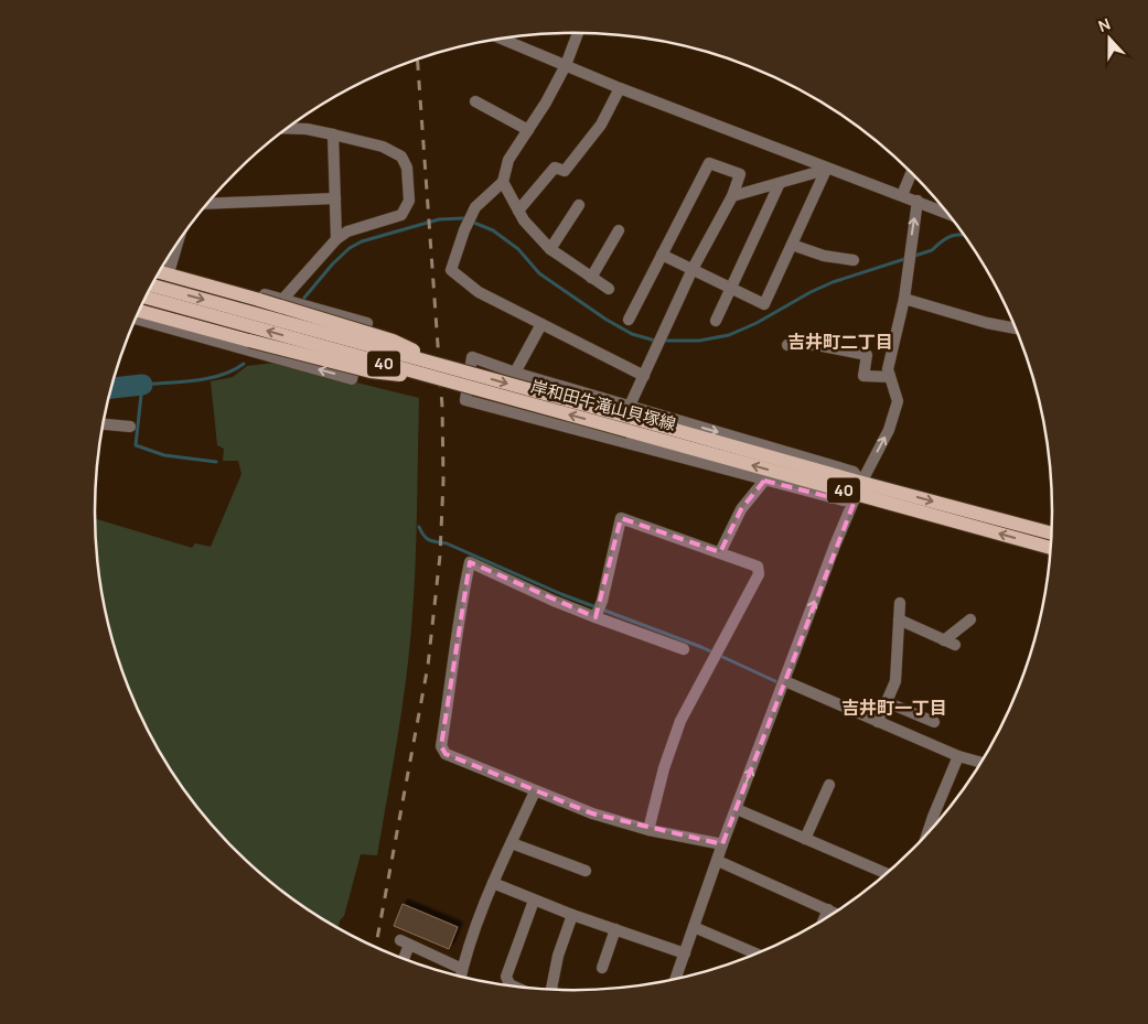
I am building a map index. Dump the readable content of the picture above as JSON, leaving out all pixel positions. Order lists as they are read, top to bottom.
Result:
{
  "streets": {
    "main road": ["40", "岸和田牛滝山貝塚線"]
  },
  "districts": ["吉井町二丁目", "吉井町一丁目"],
  "north": "top"
}
